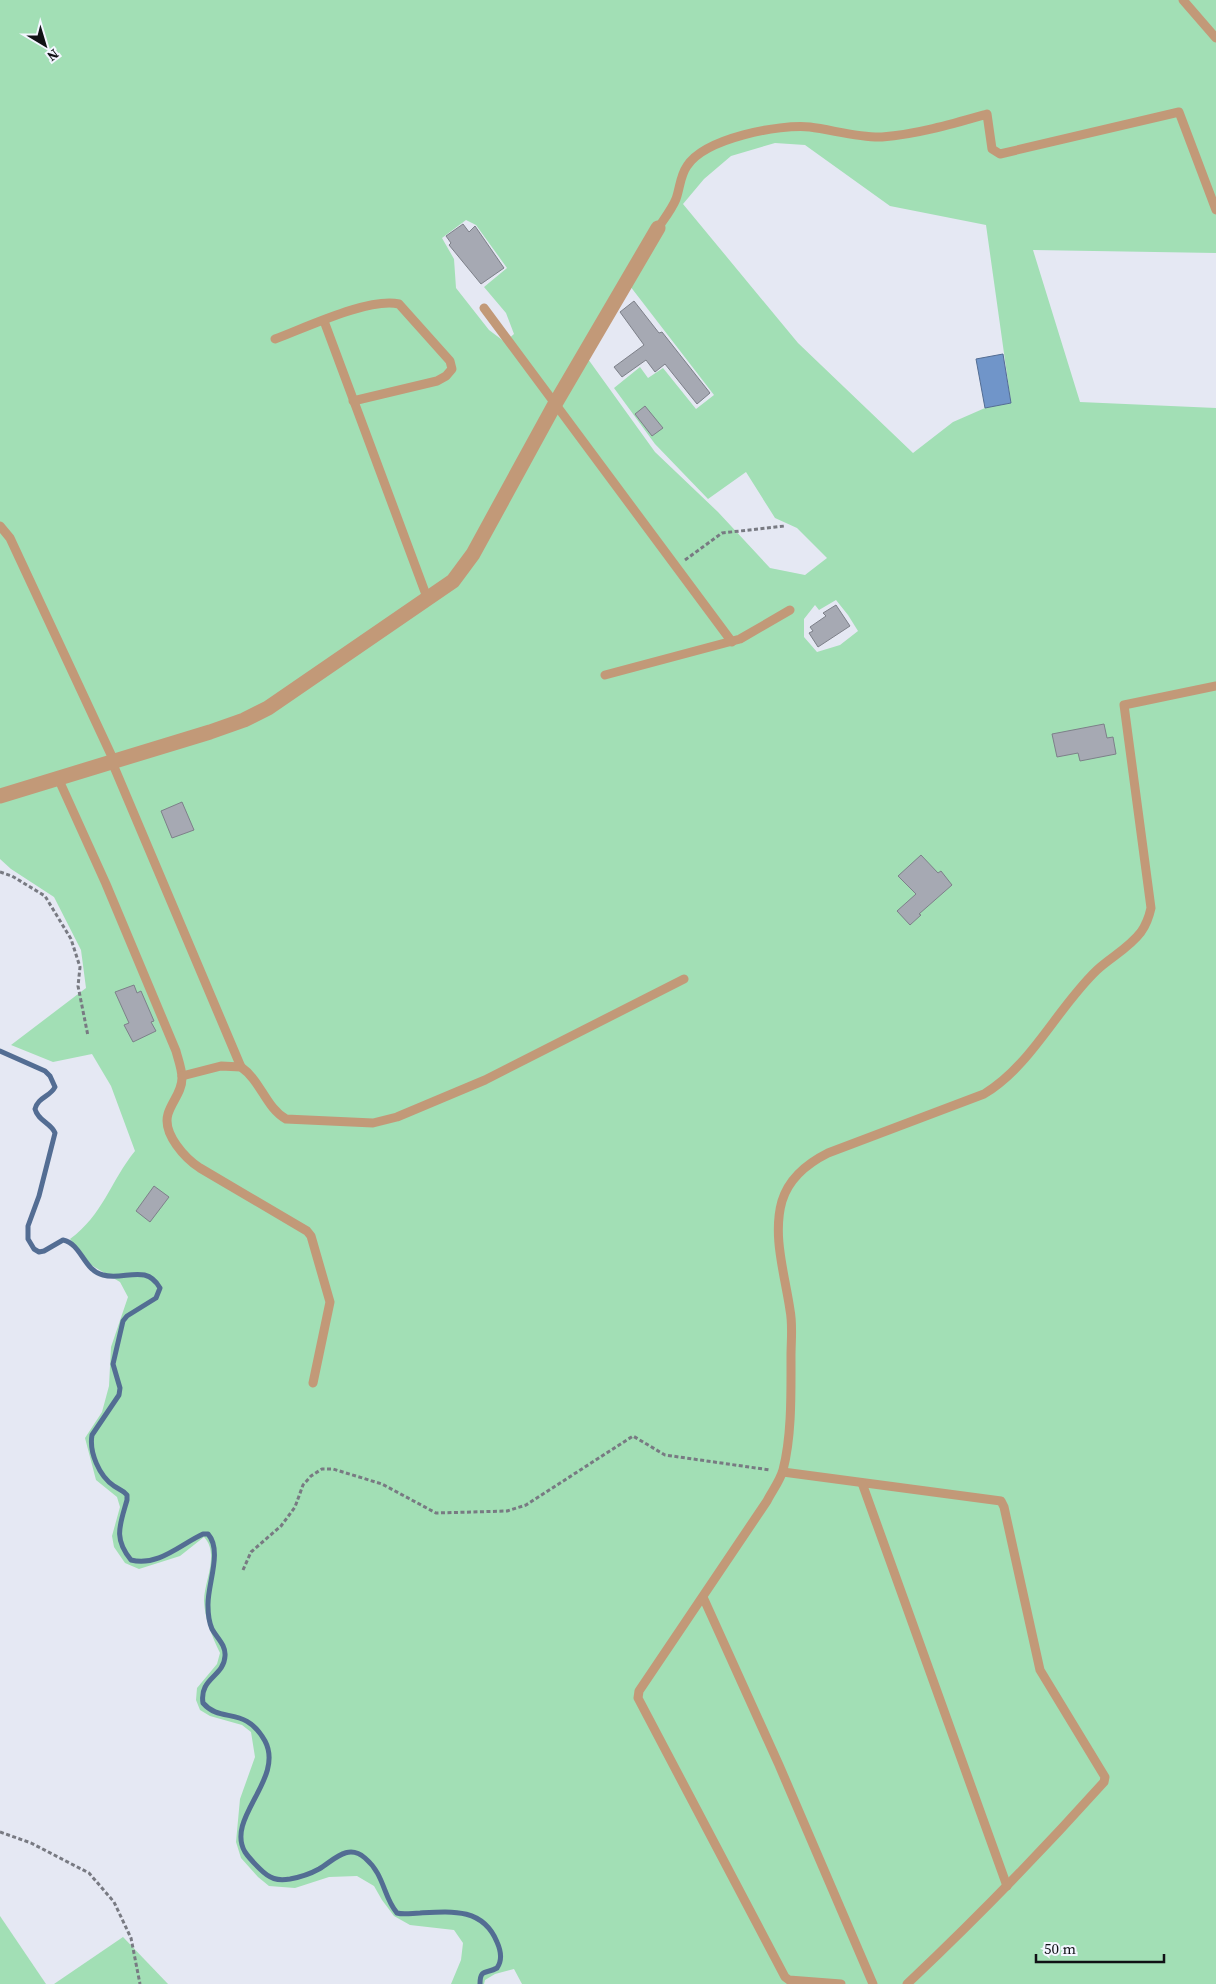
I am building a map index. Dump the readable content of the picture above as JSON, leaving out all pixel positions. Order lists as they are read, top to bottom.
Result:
{
  "scale_bar": "50 m",
  "north": "bottom right"
}
